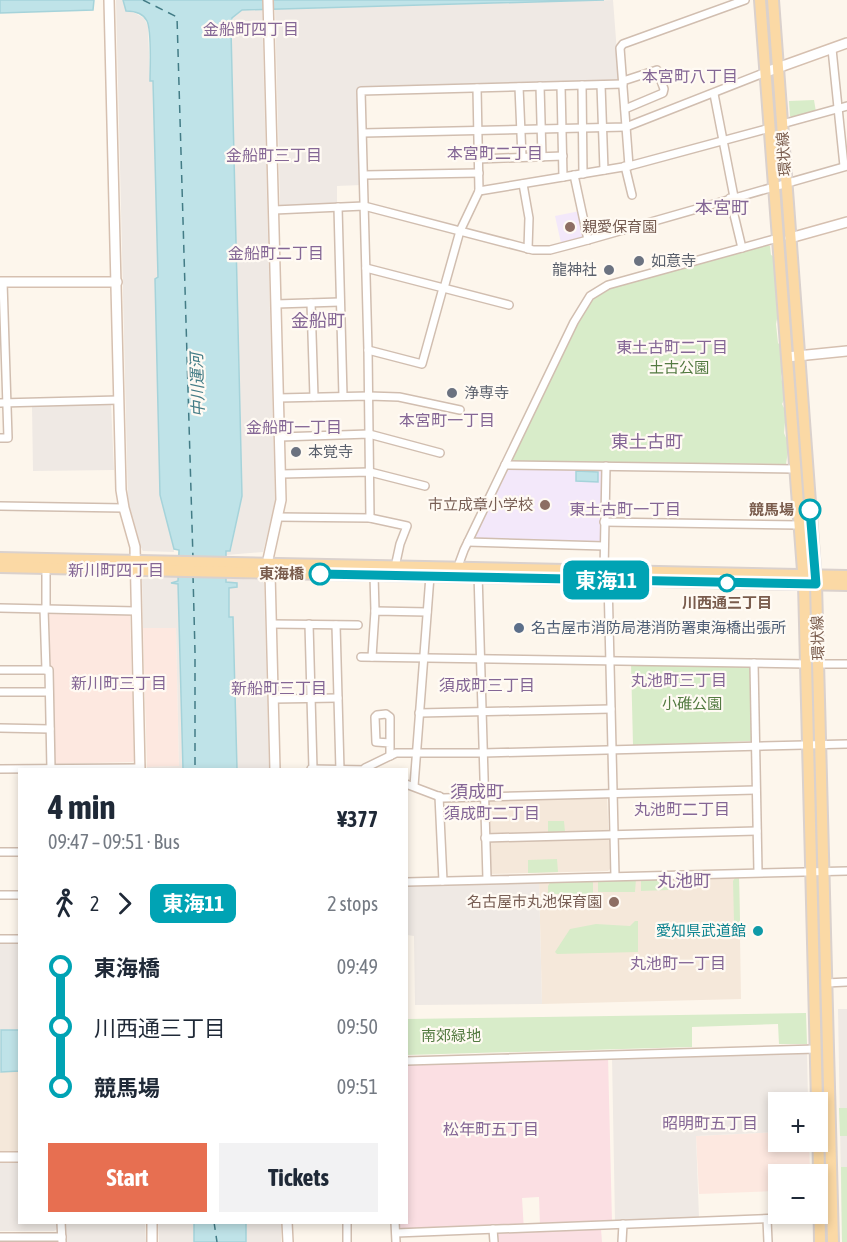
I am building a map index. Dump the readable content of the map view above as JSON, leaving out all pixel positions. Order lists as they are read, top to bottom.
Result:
{
  "streets": {
    "main road": ["環状線"]
  },
  "districts": [
    "金船町四丁目",
    "本宮町八丁目",
    "本宮町二丁目",
    "金船町三丁目",
    "本宮町",
    "金船町二丁目",
    "金船町",
    "東土古町二丁目",
    "本宮町一丁目",
    "金船町一丁目",
    "東土古町",
    "東土古町一丁目",
    "新川町四丁目",
    "丸池町三丁目",
    "新川町三丁目",
    "須成町三丁目",
    "新船町三丁目",
    "須成町",
    "丸池町二丁目",
    "須成町二丁目",
    "丸池町",
    "丸池町一丁目",
    "昭明町五丁目",
    "松年町五丁目"
  ],
  "water": ["中川運河"],
  "parks": ["土古公園", "小碓公園", "南郊緑地"],
  "places": [
    "親愛保育園",
    "如意寺",
    "龍神社",
    "浄専寺",
    "本覚寺",
    "市立成章小学校",
    "競馬場",
    "東海橋",
    "川西通三丁目",
    "名古屋市消防局港消防署東海橋出張所",
    "名古屋市丸池保育園",
    "愛知県武道館"
  ],
  "lines": ["bus line 東海11"],
  "page": {
    "on_map": "東海11",
    "heading": ["4 min", "09:47 – 09:51 · Bus", "¥377"],
    "legs": ["2", "東海11", "2 stops"],
    "list": [
      {
        "name": "東海橋",
        "value": "09:49"
      },
      {
        "name": "川西通三丁目",
        "value": "09:50"
      },
      {
        "name": "競馬場",
        "value": "09:51"
      }
    ],
    "map_buttons": ["+", "−"],
    "buttons": ["Start", "Tickets"]
  }
}
